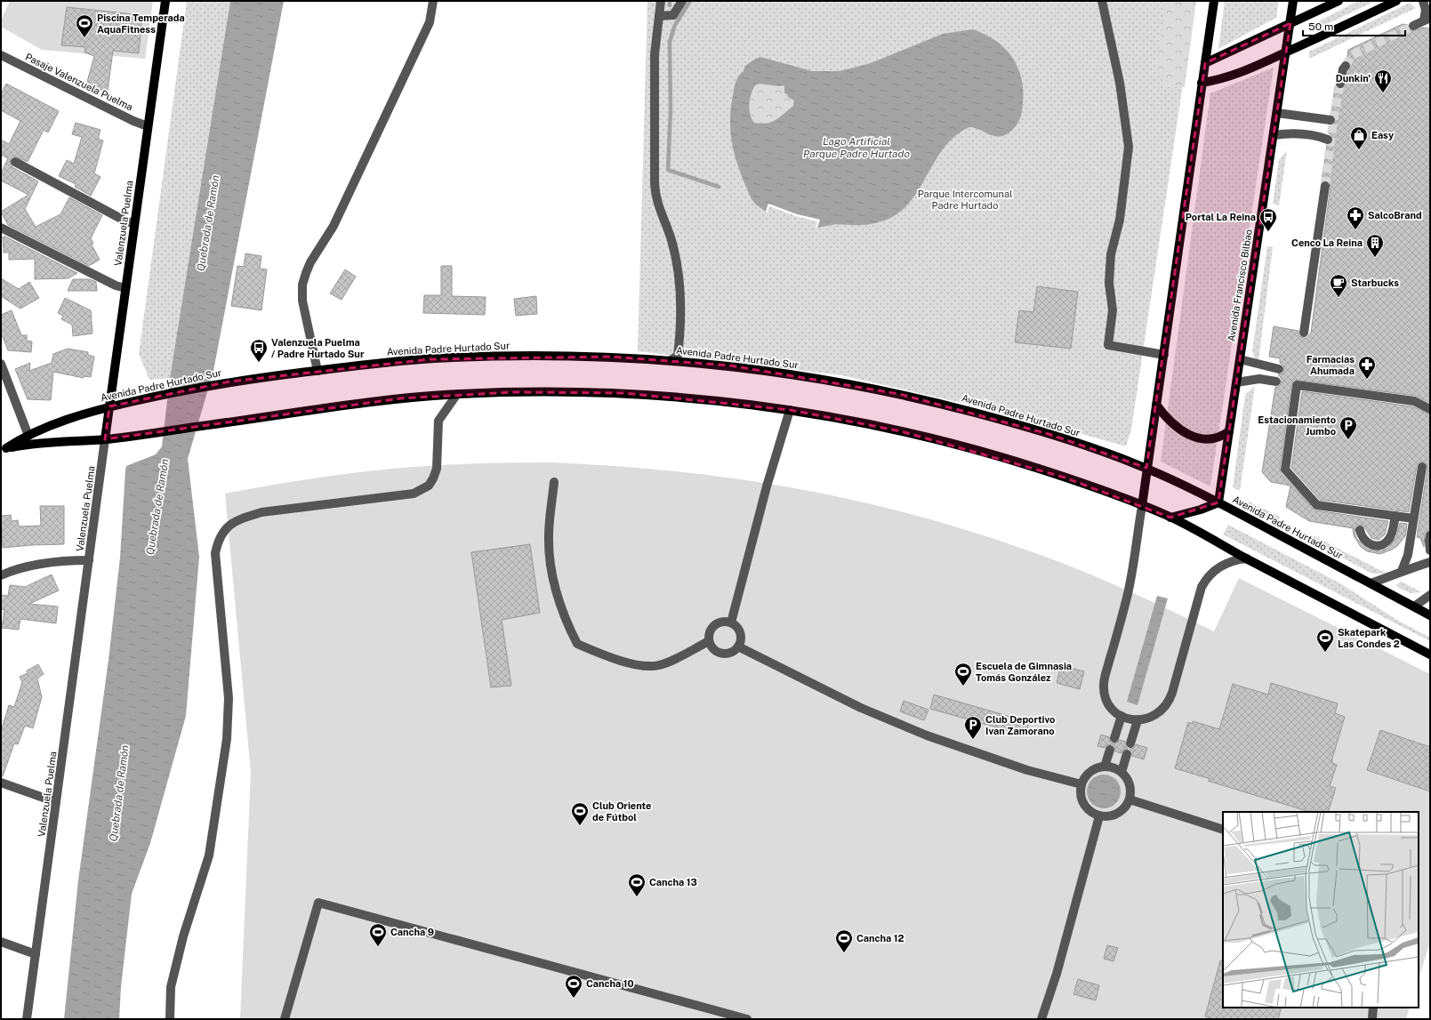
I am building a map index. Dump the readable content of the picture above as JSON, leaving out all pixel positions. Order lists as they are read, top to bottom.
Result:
{
  "streets": {
    "main road": ["Valenzuela Puelma", "Avenida Francisco Bilbao", "Avenida Padre Hurtado Sur"],
    "street": ["Pasaje Valenzuela Puelma"]
  },
  "crossings": [
    ["Pasaje Valenzuela Puelma", "Valenzuela Puelma"],
    ["Valenzuela Puelma", "Avenida Padre Hurtado Sur"],
    ["Avenida Francisco Bilbao", "Avenida Padre Hurtado Sur"]
  ],
  "water": ["Lago Artificial Parque Padre Hurtado", "Quebrada de Ramón"],
  "parks": ["Parque Intercomunal Padre Hurtado"],
  "places": {
    "sports": [
      "Piscina Temperada AquaFitness",
      "Skatepark Las Condes 2",
      "Escuela de Gimnasia Tomás González",
      "Club Oriente de Fútbol",
      "Cancha 13",
      "Cancha 9",
      "Cancha 12",
      "Cancha 10"
    ],
    "restaurant": ["Dunkin'"],
    "shop": ["Easy"],
    "pharmacy": ["SalcoBrand", "Farmacias Ahumada"],
    "bus stop": ["Portal La Reina", "Valenzuela Puelma / Padre Hurtado Sur"],
    "building": ["Cenco La Reina"],
    "cafe": ["Starbucks"],
    "parking": ["Estacionamiento Jumbo", "Club Deportivo Ivan Zamorano"]
  },
  "scale_bar": "50 m"
}
